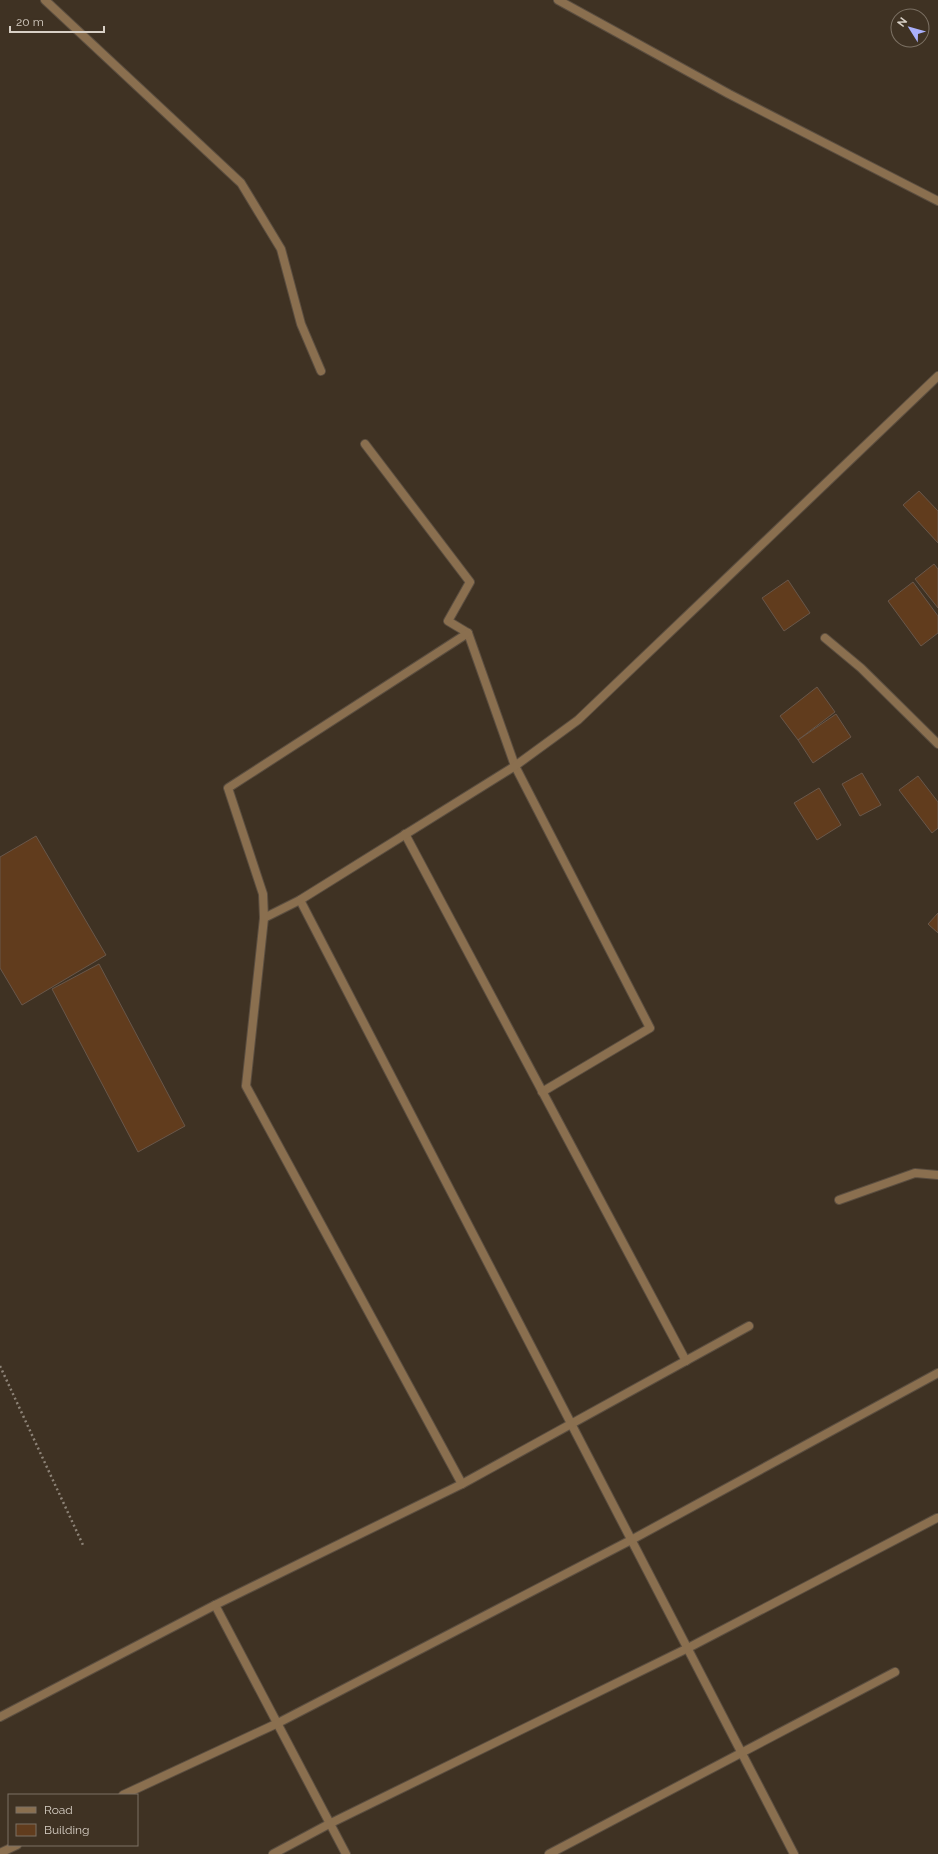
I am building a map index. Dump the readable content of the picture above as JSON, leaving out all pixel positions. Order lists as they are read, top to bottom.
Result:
{
  "legend": ["Road", "Building"],
  "scale_bar": "20 m",
  "north": "top left"
}
